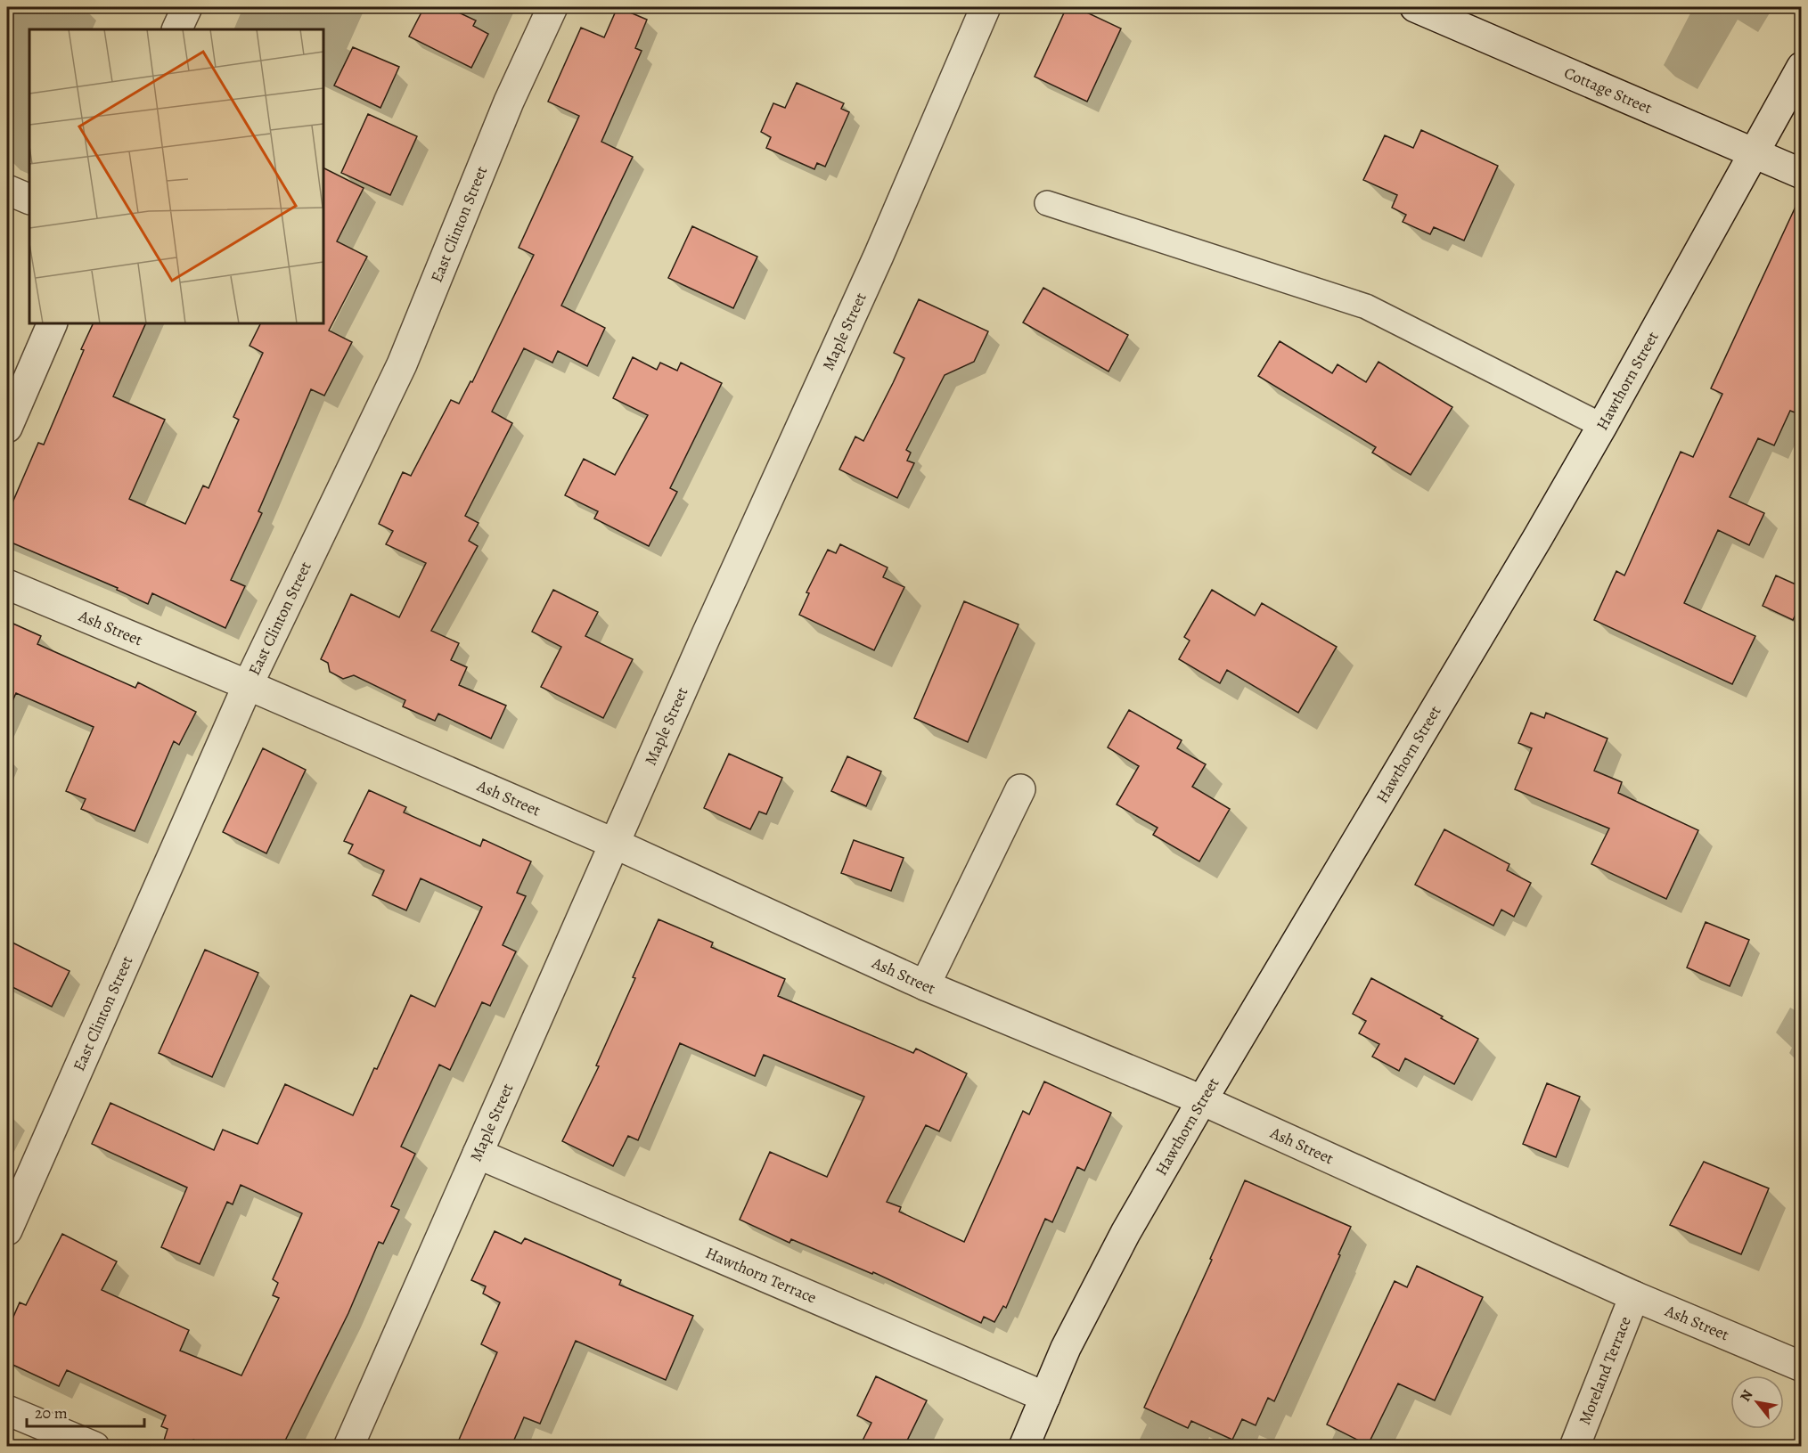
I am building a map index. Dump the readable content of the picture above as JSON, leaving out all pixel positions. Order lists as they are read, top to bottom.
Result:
{
  "streets": {
    "street": [
      "Cottage Street",
      "East Clinton Street",
      "Maple Street",
      "Hawthorn Street",
      "Ash Street",
      "Hawthorn Terrace",
      "Moreland Terrace"
    ]
  },
  "crossings": [
    ["Cottage Street", "Hawthorn Street"],
    ["East Clinton Street", "Ash Street"],
    ["Maple Street", "Ash Street"],
    ["Maple Street", "Hawthorn Terrace"],
    ["Hawthorn Street", "Ash Street"],
    ["Hawthorn Street", "Hawthorn Terrace"],
    ["Ash Street", "Moreland Terrace"]
  ],
  "scale_bar": "20 m",
  "north": "top left"
}
